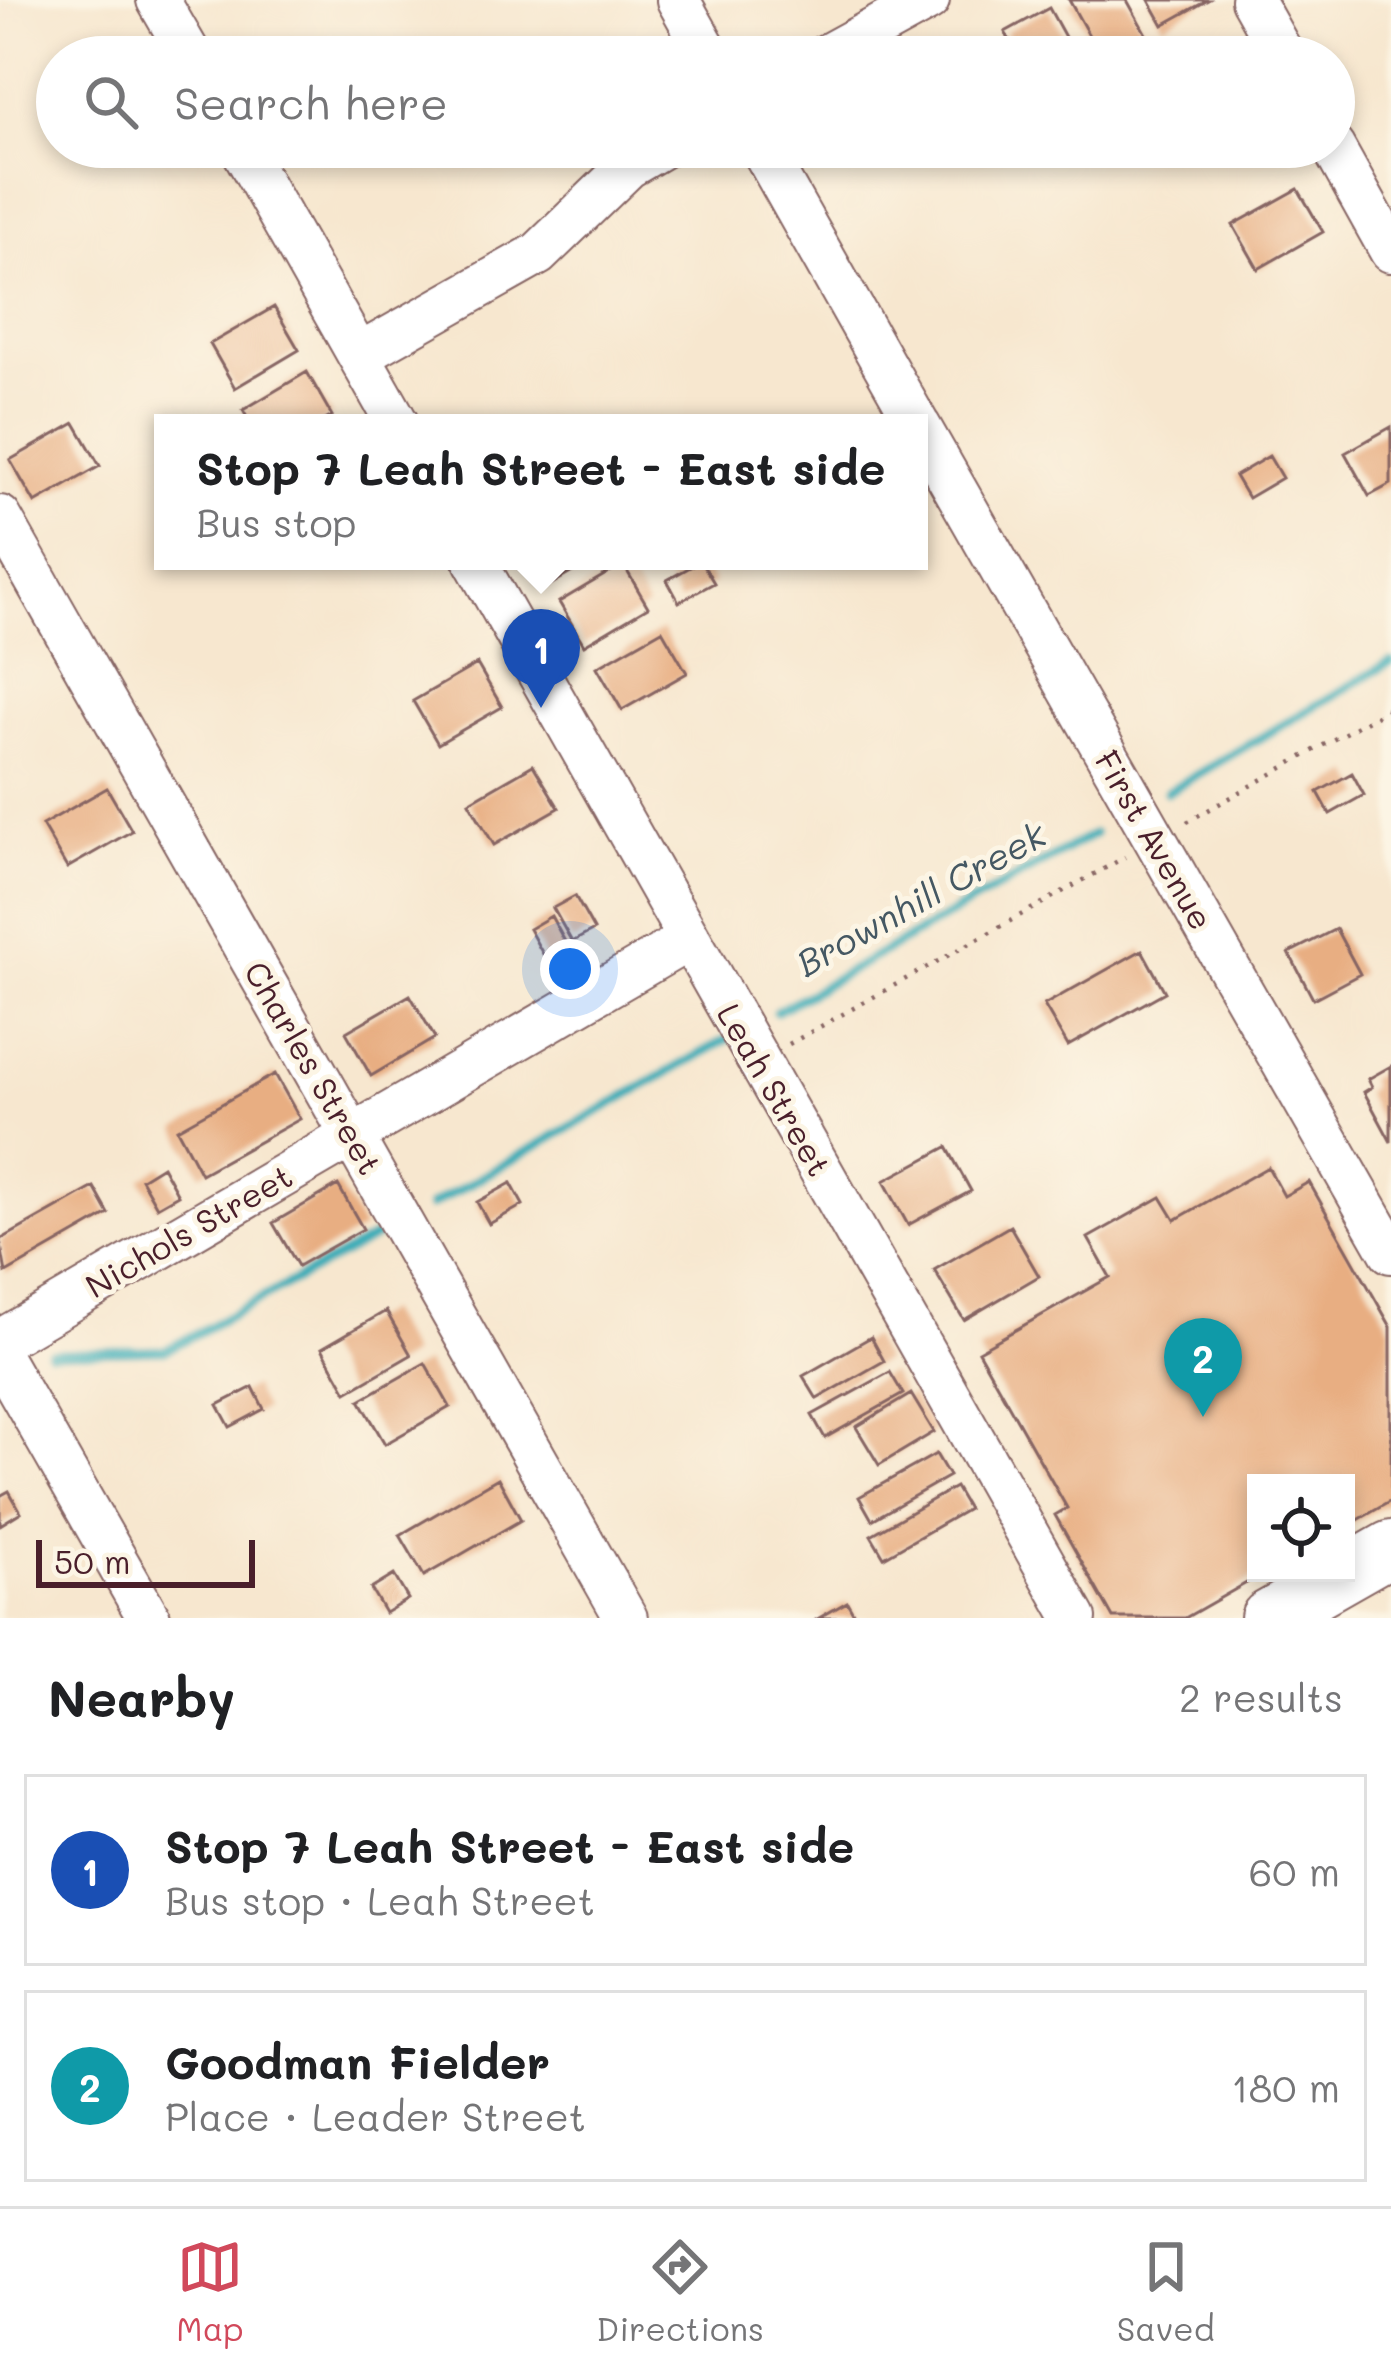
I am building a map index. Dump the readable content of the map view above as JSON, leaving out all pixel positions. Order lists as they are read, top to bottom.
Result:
{
  "streets": {
    "street": [
      "First Avenue",
      "Charles Street",
      "Leah Street",
      "Nichols Street"
    ]
  },
  "crossings": [
    ["Charles Street", "Nichols Street"],
    ["Leah Street", "Nichols Street"]
  ],
  "water": ["Brownhill Creek"],
  "scale_bar": "50 m",
  "page": {
    "search": "Search here",
    "popup": ["Stop 7 Leah Street - East side", "Bus stop"],
    "pins": ["1", "2"],
    "scale": "50 m",
    "heading": ["Nearby", "2 results"],
    "list": [
      {
        "mark": "1",
        "name": "Stop 7 Leah Street - East side",
        "note": "Bus stop · Leah Street",
        "value": "60 m"
      },
      {
        "mark": "2",
        "name": "Goodman Fielder",
        "note": "Place · Leader Street",
        "value": "180 m"
      }
    ],
    "nav": ["Map", "Directions", "Saved"]
  }
}
